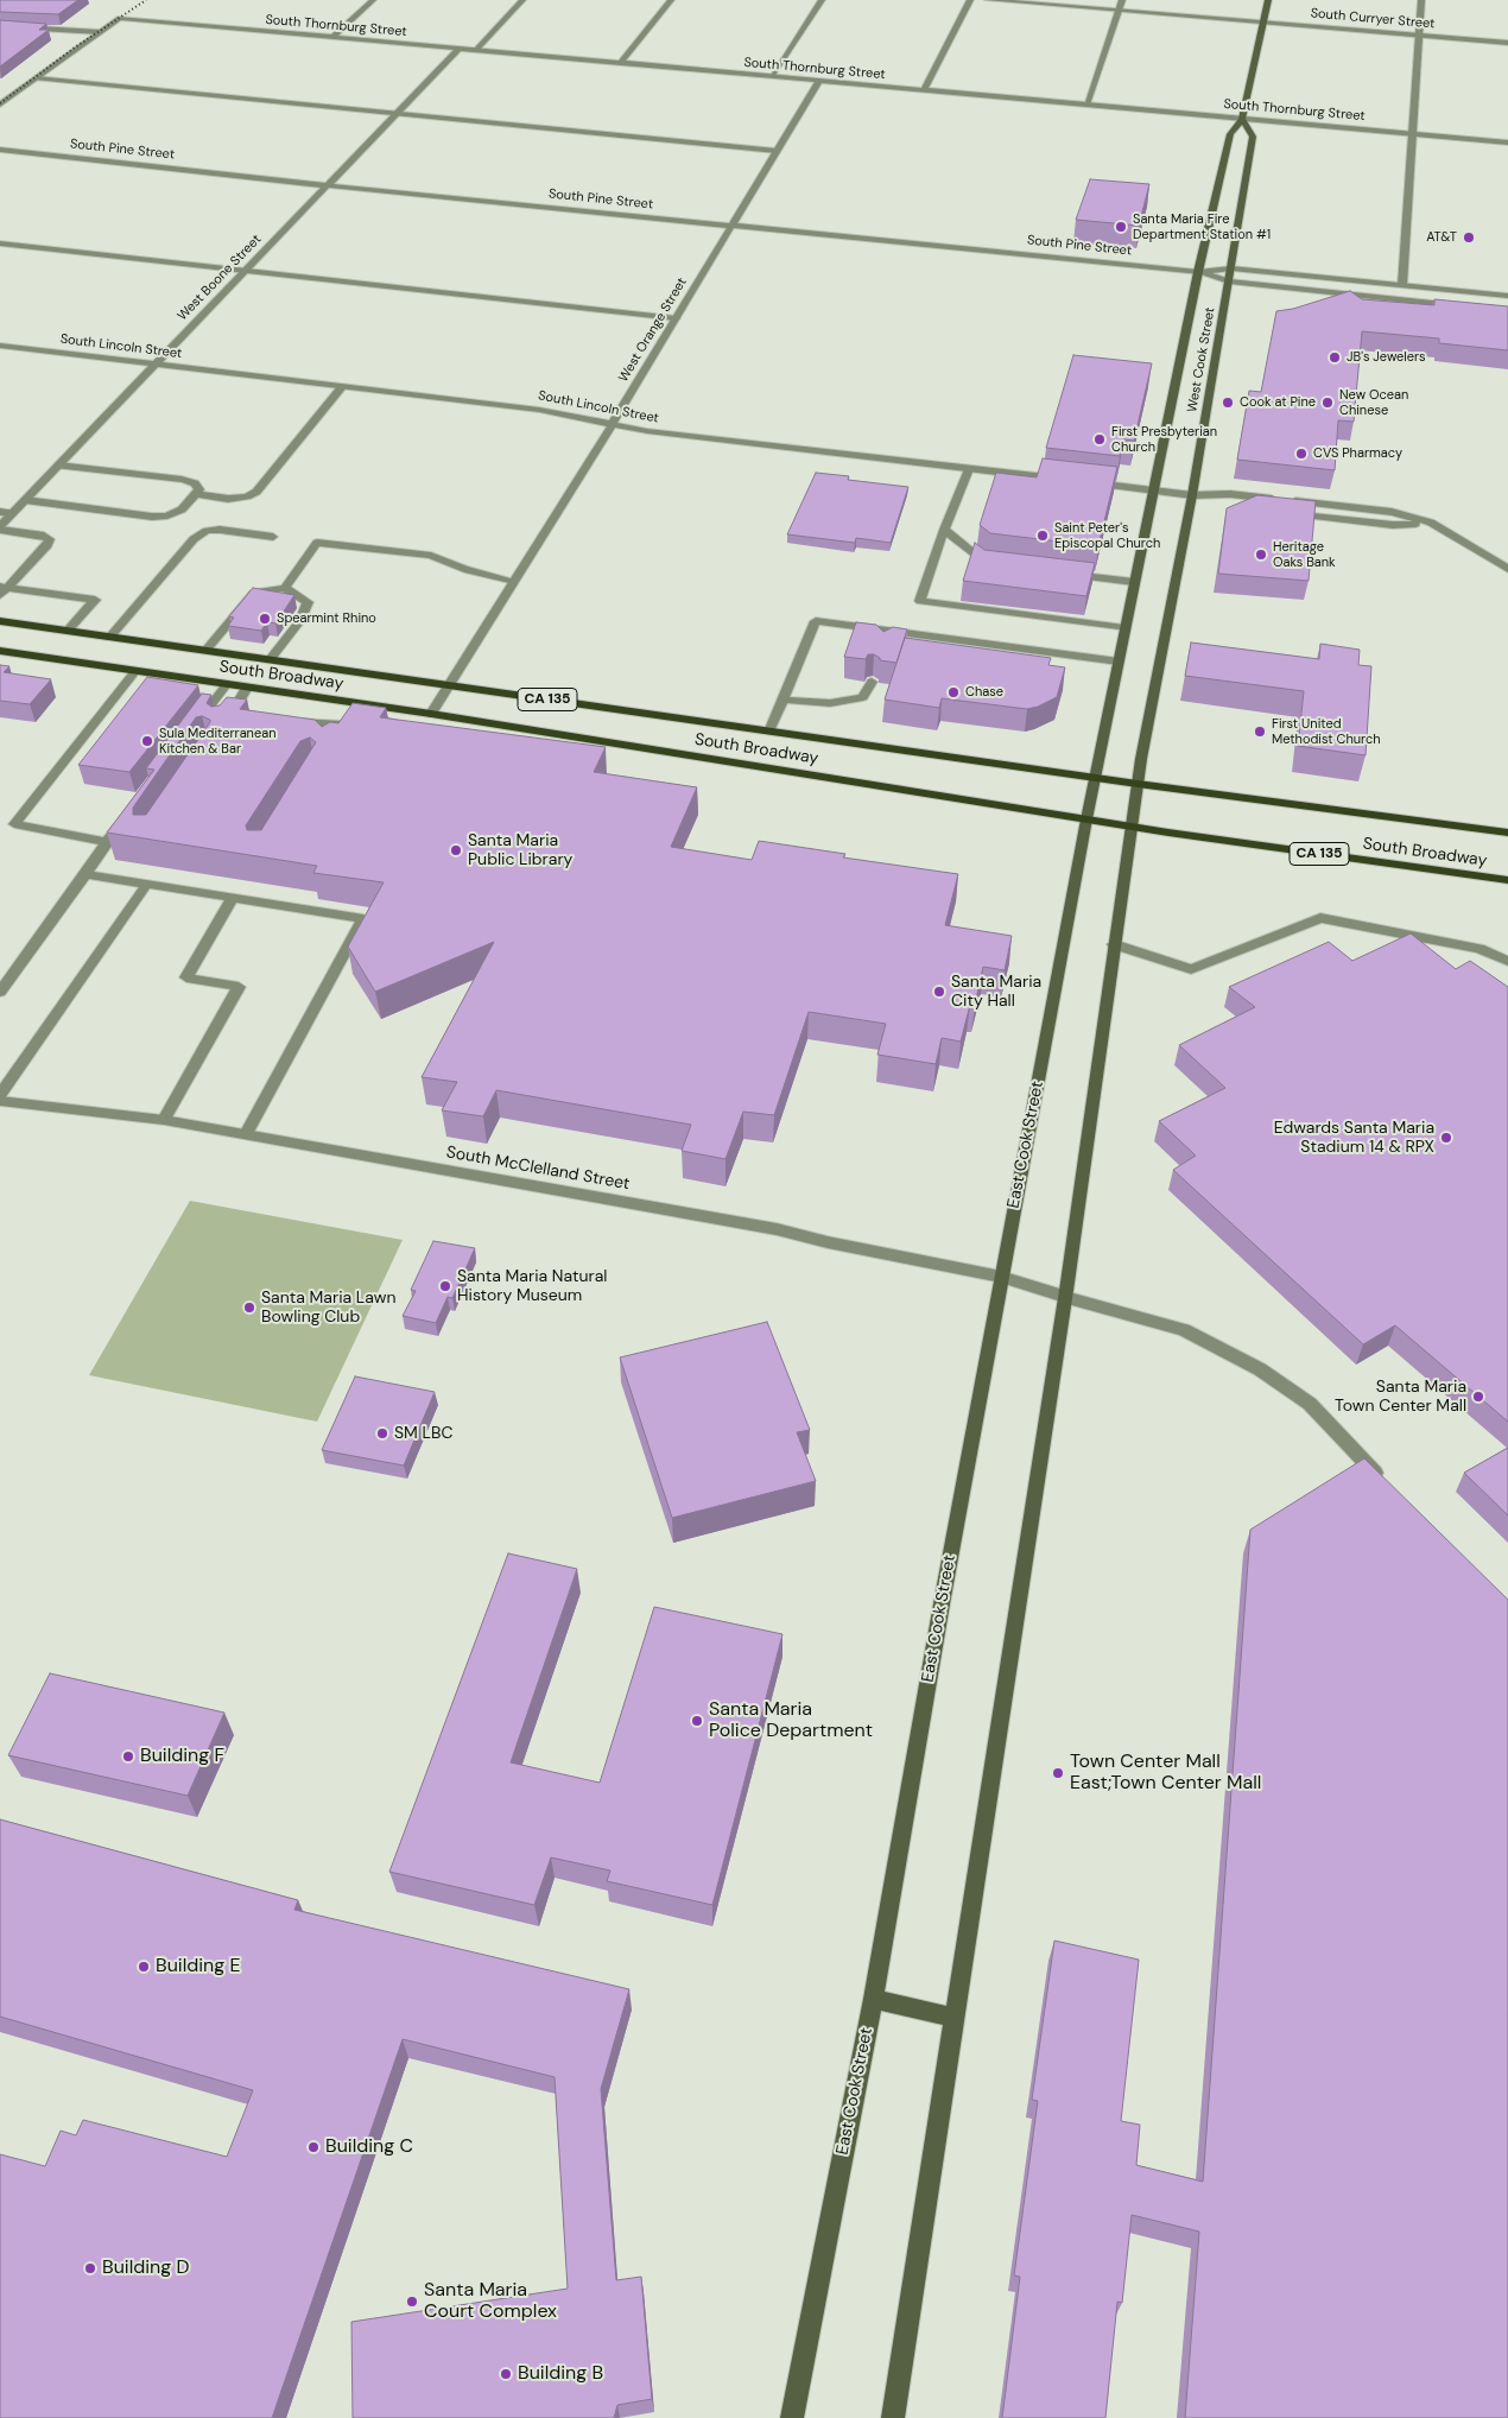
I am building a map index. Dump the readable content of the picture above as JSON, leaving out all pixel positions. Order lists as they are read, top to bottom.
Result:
{
  "streets": {
    "main road": ["South Broadway", "CA 135"],
    "street": [
      "South Curryer Street",
      "South Thornburg Street",
      "South Pine Street",
      "West Boone Street",
      "West Orange Street",
      "South Lincoln Street",
      "West Cook Street",
      "East Cook Street",
      "South McClelland Street"
    ]
  },
  "crossings": [
    ["South Curryer Street", "West Cook Street"],
    ["South Thornburg Street", "West Boone Street"],
    ["South Thornburg Street", "West Orange Street"],
    ["South Thornburg Street", "West Cook Street"],
    ["South Pine Street", "West Boone Street"],
    ["South Pine Street", "West Orange Street"],
    ["South Pine Street", "West Cook Street"],
    ["West Boone Street", "South Lincoln Street"],
    ["West Orange Street", "South Lincoln Street"],
    ["West Orange Street", "South Broadway"],
    ["West Cook Street", "South Broadway"],
    ["West Cook Street", "East Cook Street"],
    ["South Broadway", "East Cook Street"],
    ["East Cook Street", "South McClelland Street"]
  ],
  "places": [
    "Santa Maria Fire Department Station #1",
    "AT&T",
    "JB's Jewelers",
    "Cook at Pine",
    "New Ocean Chinese",
    "First Presbyterian Church",
    "CVS Pharmacy",
    "Saint Peter's Episcopal Church",
    "Heritage Oaks Bank",
    "Spearmint Rhino",
    "Chase",
    "First United Methodist Church",
    "Sula Mediterranean Kitchen & Bar",
    "Santa Maria Public Library",
    "Santa Maria City Hall",
    "Edwards Santa Maria Stadium 14 & RPX",
    "Santa Maria Natural History Museum",
    "Santa Maria Lawn Bowling Club",
    "Santa Maria Town Center Mall",
    "SM LBC",
    "Santa Maria Police Department",
    "Building F",
    "Town Center Mall East;Town Center Mall",
    "Building E",
    "Building C",
    "Building D",
    "Santa Maria Court Complex",
    "Building B"
  ]
}
